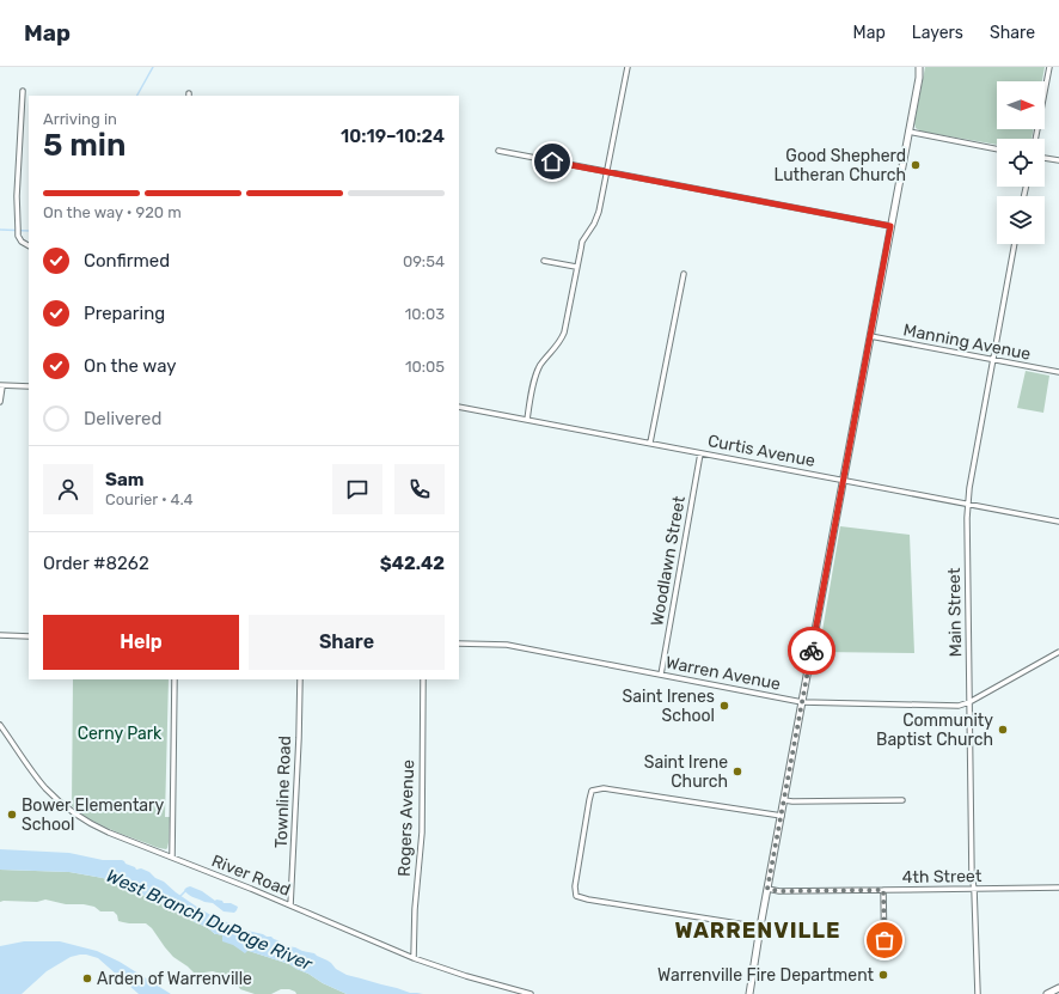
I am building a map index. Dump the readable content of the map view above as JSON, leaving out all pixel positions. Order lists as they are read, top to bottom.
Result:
{
  "streets": {
    "street": [
      "Manning Avenue",
      "Curtis Avenue",
      "Woodlawn Street",
      "Main Street",
      "Warren Avenue",
      "Townline Road",
      "Rogers Avenue",
      "River Road",
      "4th Street"
    ]
  },
  "crossings": [
    ["Manning Avenue", "Main Street"],
    ["Curtis Avenue", "Woodlawn Street"],
    ["Curtis Avenue", "Main Street"],
    ["Woodlawn Street", "Warren Avenue"],
    ["Main Street", "Warren Avenue"],
    ["Main Street", "4th Street"],
    ["Townline Road", "River Road"],
    ["Rogers Avenue", "River Road"]
  ],
  "districts": ["WARRENVILLE"],
  "water": ["West Branch DuPage River"],
  "parks": ["Cerny Park"],
  "places": [
    "Good Shepherd Lutheran Church",
    "Saint Irenes School",
    "Community Baptist Church",
    "Saint Irene Church",
    "Bower Elementary School",
    "Warrenville Fire Department",
    "Arden of Warrenville"
  ],
  "north": "right",
  "page": {
    "header": "Map",
    "nav": ["Map", "Layers", "Share"],
    "heading": ["5 min", "Arriving in", "10:19–10:24"],
    "panel": [
      "Sam",
      "Courier · 4.4",
      "Order #8262",
      "$42.42"
    ],
    "bar": "On the way · 920 m",
    "list": [
      ["Confirmed", "09:54"],
      ["Preparing", "10:03"],
      ["On the way", "10:05"],
      "Delivered"
    ],
    "buttons": ["Help", "Share"]
  }
}
